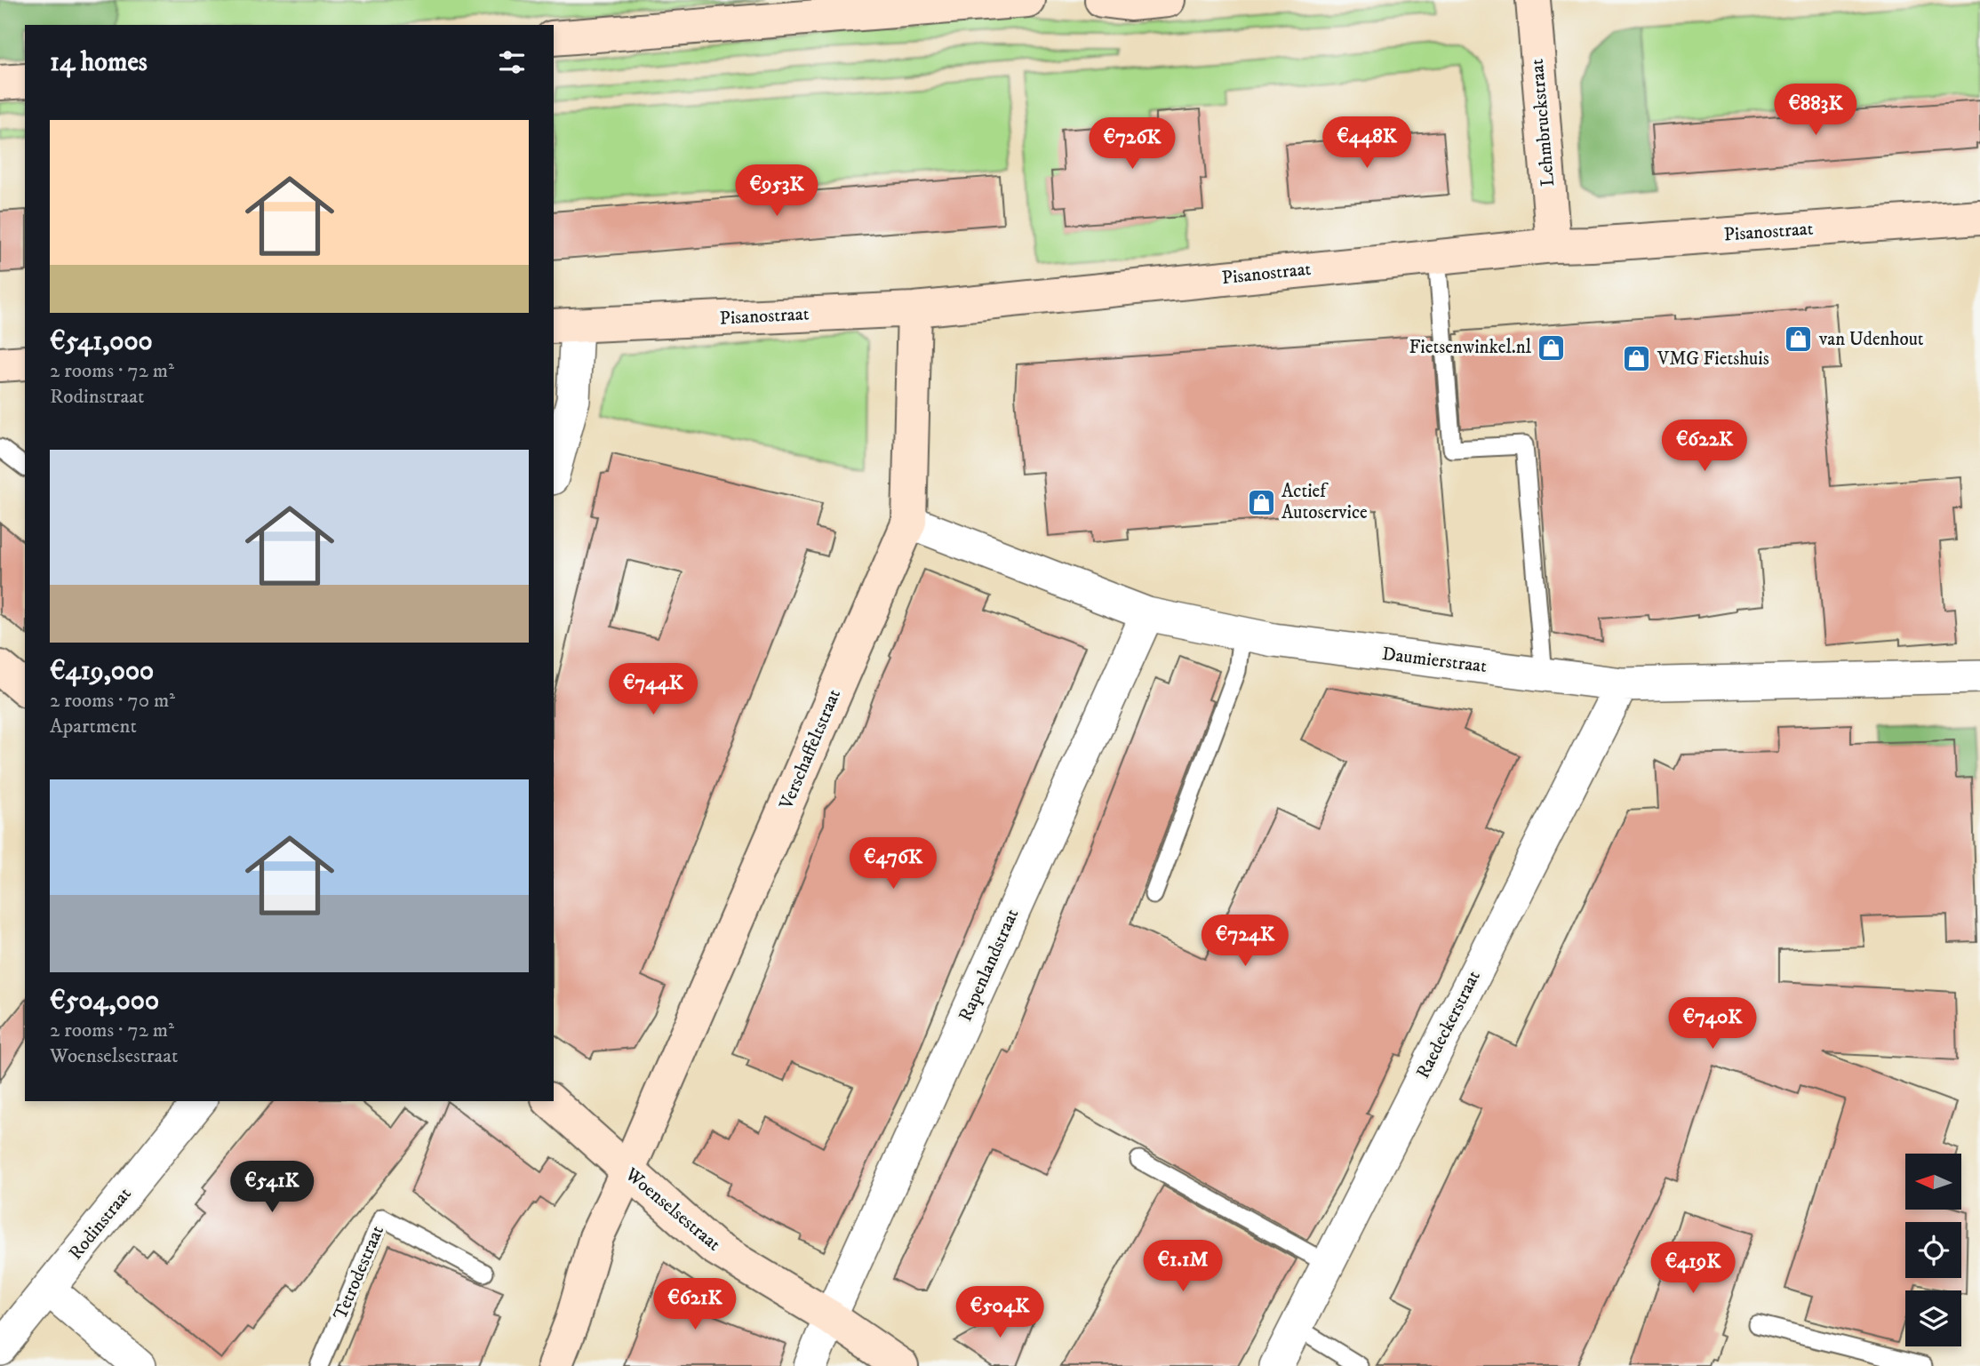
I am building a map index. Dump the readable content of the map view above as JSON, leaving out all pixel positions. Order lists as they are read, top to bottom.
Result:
{
  "streets": {
    "street": [
      "Lehmbruckstraat",
      "Pisanostraat",
      "Daumierstraat",
      "Verschaffeltstraat",
      "Rapenlandstraat",
      "Raedeckerstraat",
      "Woenselsestraat",
      "Rodinstraat"
    ],
    "lane": ["Tetrodestraat"]
  },
  "crossings": [
    ["Lehmbruckstraat", "Pisanostraat"],
    ["Pisanostraat", "Verschaffeltstraat"],
    ["Daumierstraat", "Verschaffeltstraat"],
    ["Daumierstraat", "Rapenlandstraat"],
    ["Daumierstraat", "Raedeckerstraat"],
    ["Verschaffeltstraat", "Woenselsestraat"],
    ["Rapenlandstraat", "Woenselsestraat"]
  ],
  "places": {
    "shop": [
      "van Udenhout",
      "Fietsenwinkel.nl",
      "VMG Fietshuis",
      "Actief Autoservice"
    ]
  },
  "north": "left",
  "page": {
    "heading": "14 homes",
    "price": [
      "€883K",
      "€448K",
      "€726K",
      "€953K",
      "€622K",
      "€744K",
      "€476K",
      "€724K",
      "€740K",
      "€541K",
      "€1.1M",
      "€419K",
      "€621K",
      "€504K"
    ],
    "list": [
      {
        "name": "€541,000",
        "note": "2 rooms · 72 m² · Rodinstraat"
      },
      {
        "name": "€419,000",
        "note": "2 rooms · 70 m² · Apartment"
      },
      {
        "name": "€504,000",
        "note": "2 rooms · 72 m² · Woenselsestraat"
      }
    ]
  }
}
